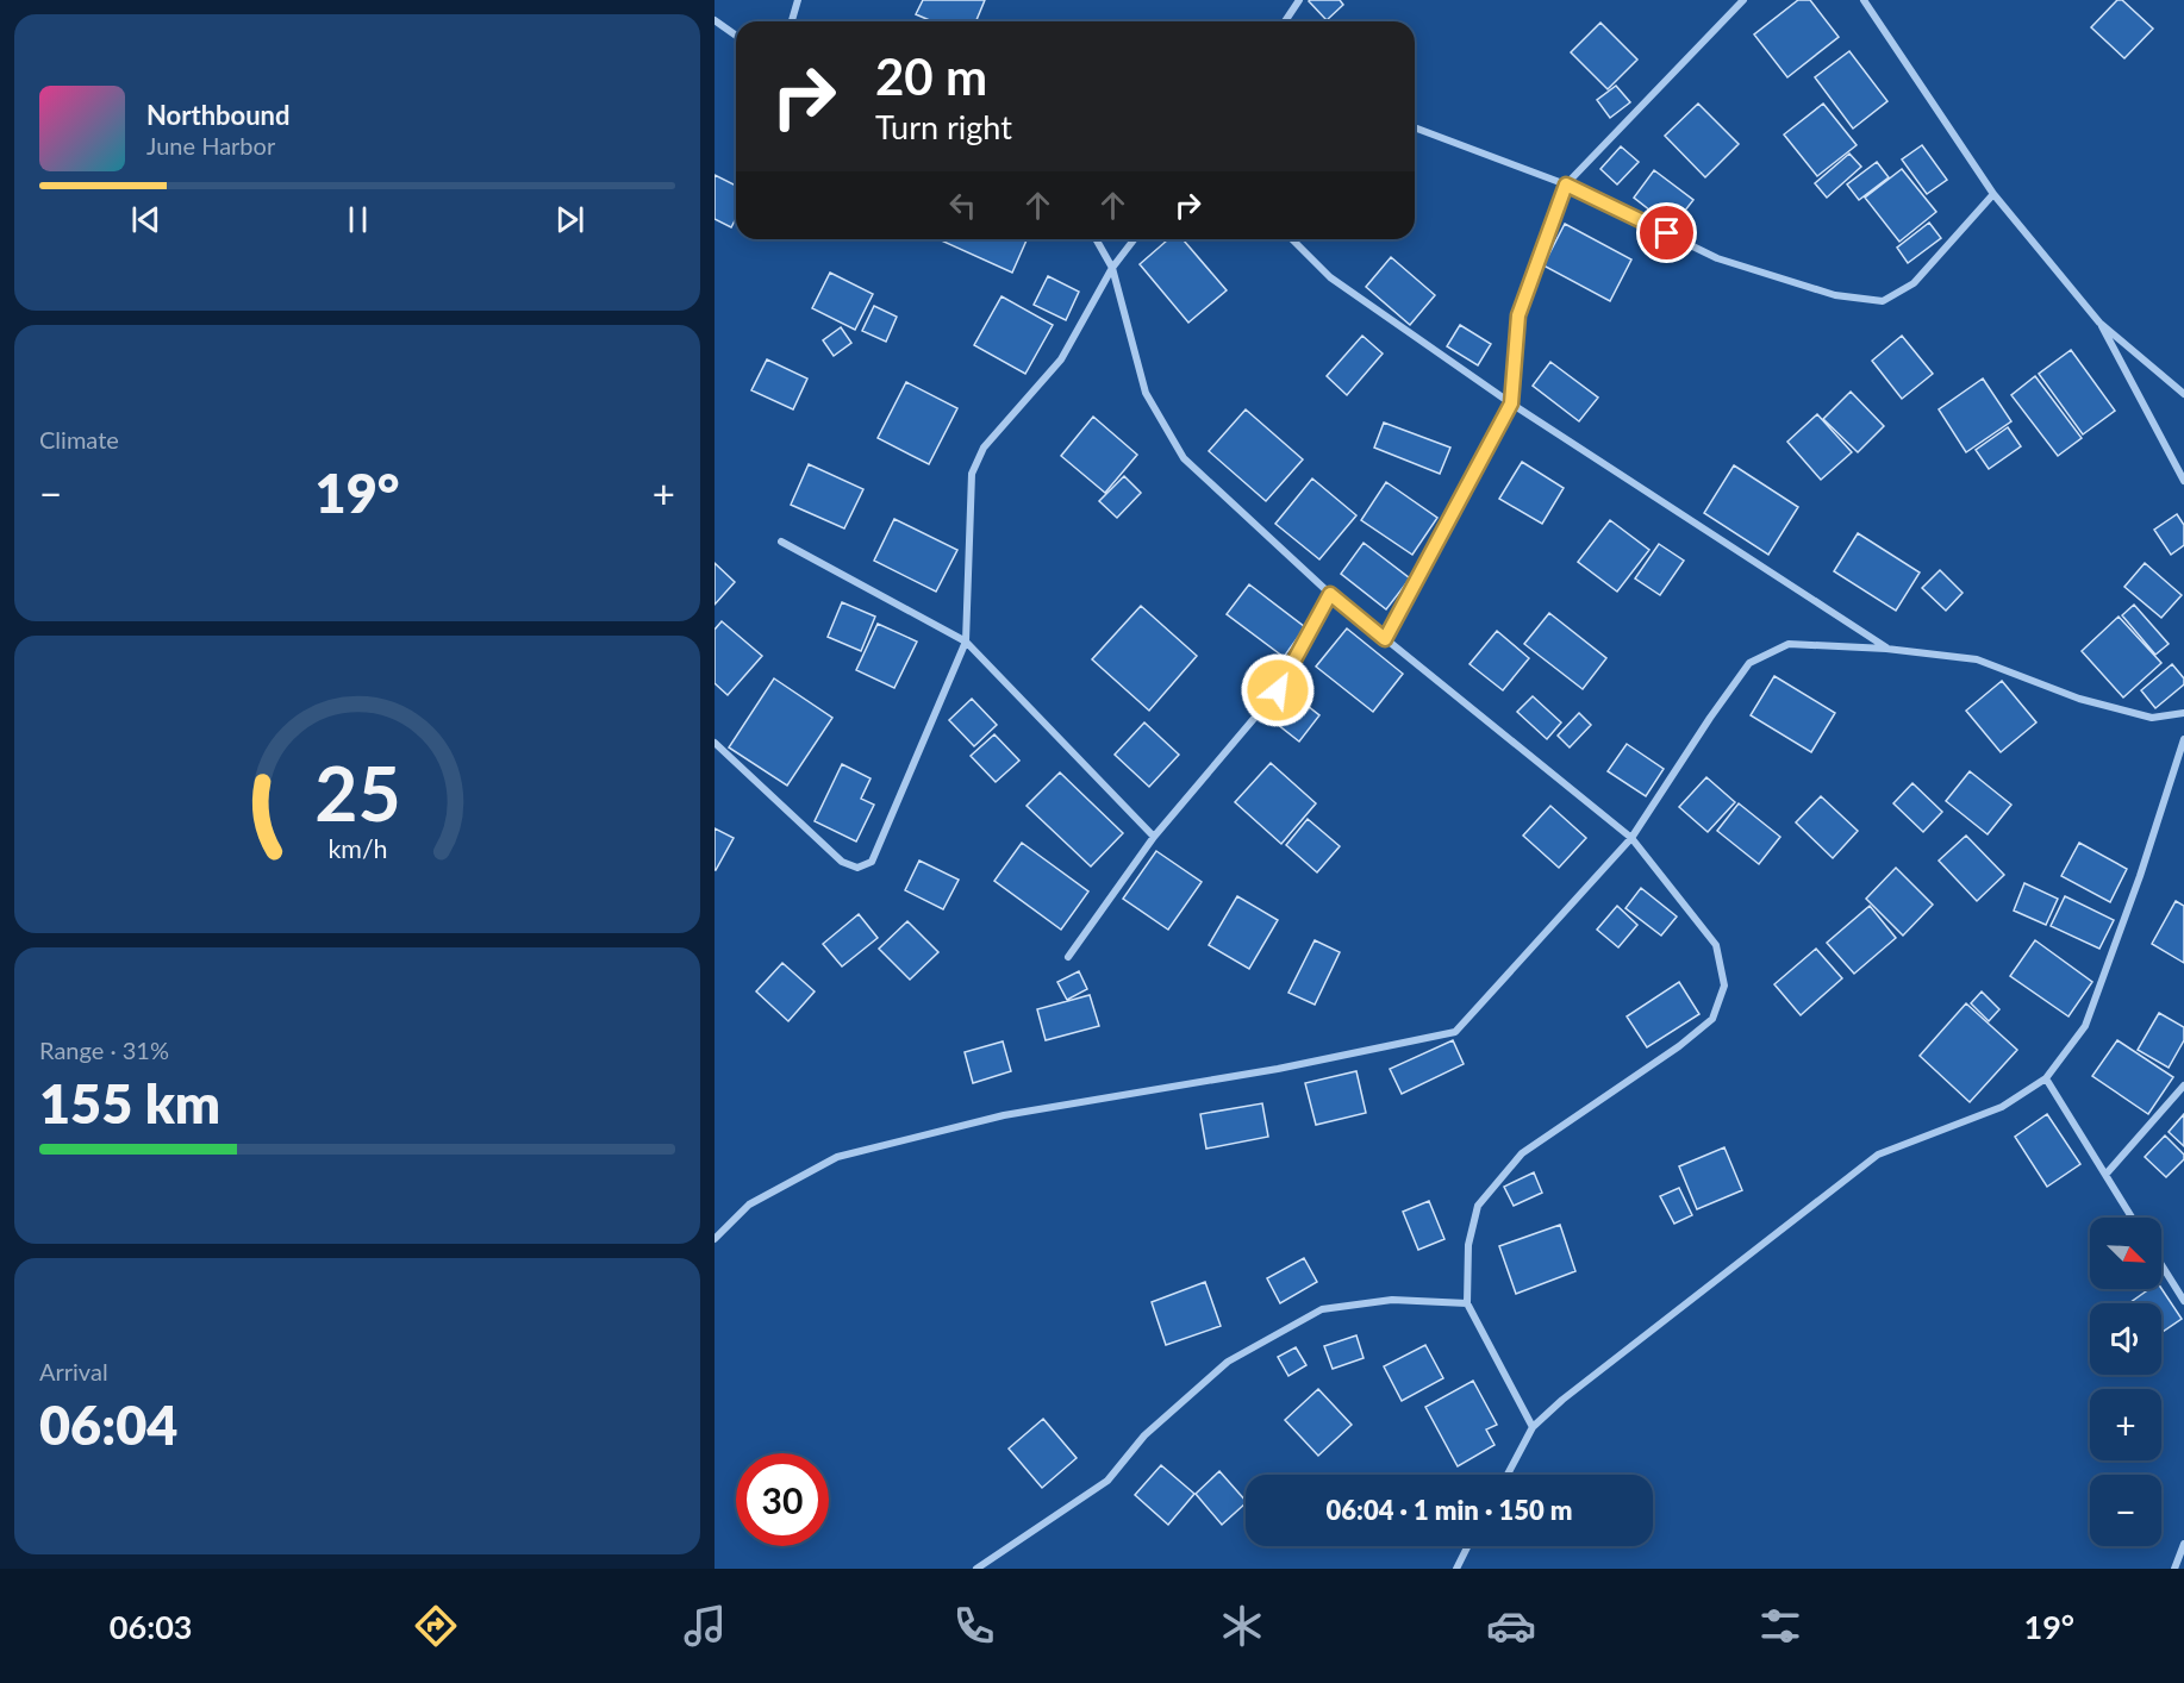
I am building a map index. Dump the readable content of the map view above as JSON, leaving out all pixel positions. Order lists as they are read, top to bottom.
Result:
{
  "north": "bottom right",
  "page": {
    "turn": ["20 m", "Turn right"],
    "song": ["Northbound", "June Harbor"],
    "tile": [
      "Climate",
      ["Range · 31%", "155 km"],
      ["Arrival", "06:04"]
    ],
    "heat": ["−", "19°", "+"],
    "map_buttons": ["+", "−"],
    "limit": "30",
    "trip": "06:04 · 1 min · 150 m",
    "tabs": ["06:03", "19°"],
    "gauge": ["25", "km/h"]
  }
}
